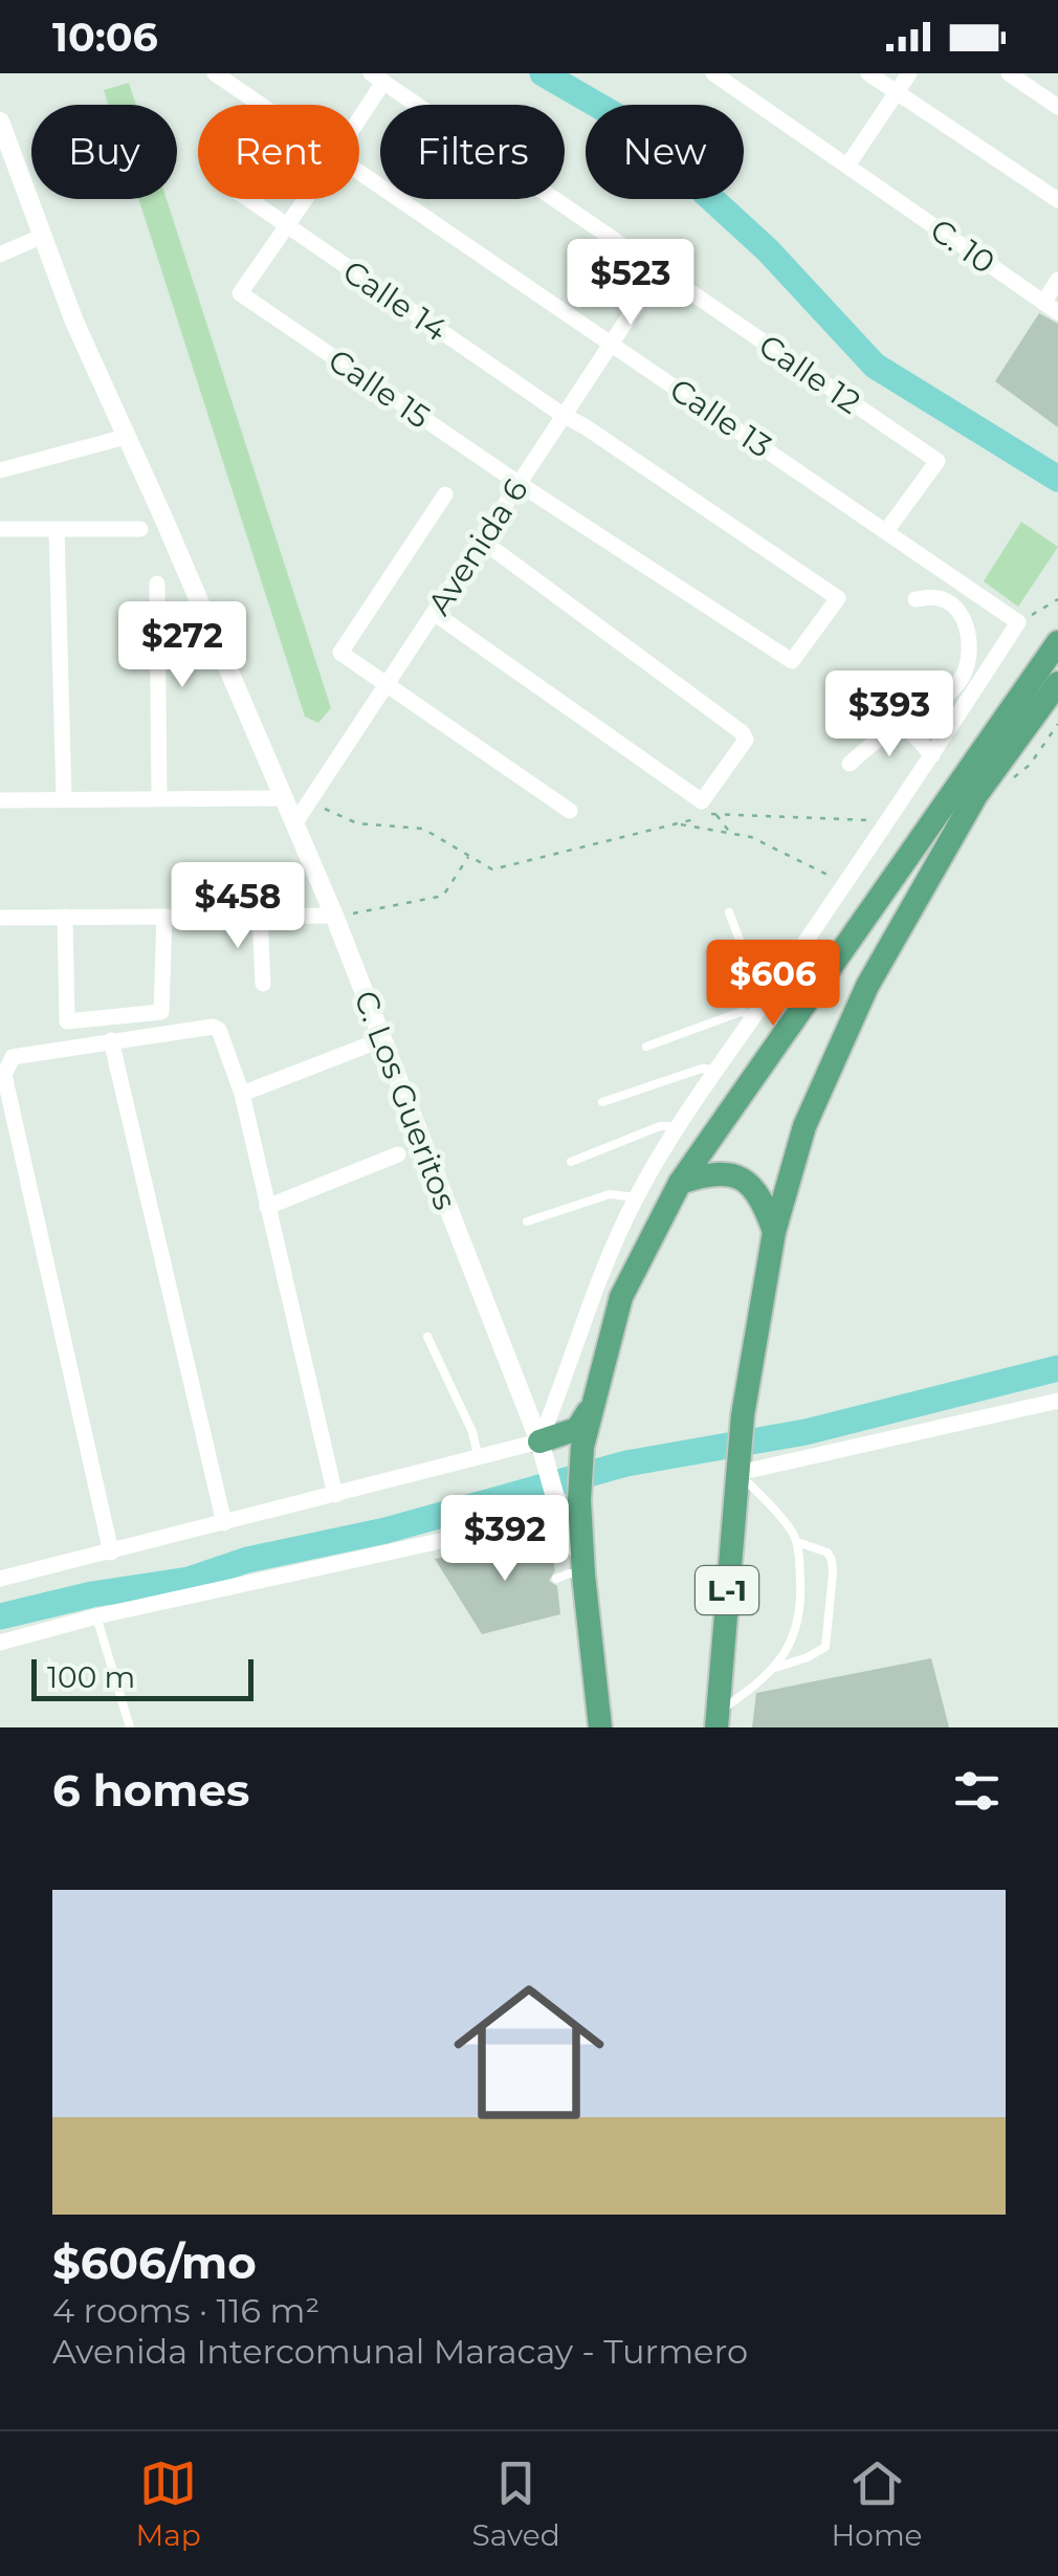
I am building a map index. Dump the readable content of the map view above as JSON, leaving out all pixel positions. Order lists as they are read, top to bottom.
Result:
{
  "streets": {
    "main road": ["L-1"],
    "street": [
      "C. 10",
      "Calle 14",
      "Calle 12",
      "Calle 15",
      "Calle 13",
      "Avenida 6",
      "C. Los Gueritos"
    ]
  },
  "crossings": [
    ["Calle 14", "Calle 15"],
    ["Calle 14", "Avenida 6"],
    ["Calle 12", "Calle 13"],
    ["Calle 12", "Avenida 6"],
    ["Calle 15", "Avenida 6"],
    ["Calle 13", "Avenida 6"],
    ["Avenida 6", "C. Los Gueritos"]
  ],
  "scale_bar": "100 m",
  "page": {
    "status": "10:06",
    "chip": [
      "Buy",
      "Rent",
      "Filters",
      "New"
    ],
    "price": [
      "$523",
      "$272",
      "$393",
      "$458",
      "$606",
      "$392"
    ],
    "scale": "100 m",
    "heading": "6 homes",
    "list": [
      {
        "name": "$606/mo",
        "note": "4 rooms · 116 m² · Avenida Intercomunal Maracay - Turmero"
      }
    ],
    "tabs": ["Map", "Saved", "Home"]
  }
}
